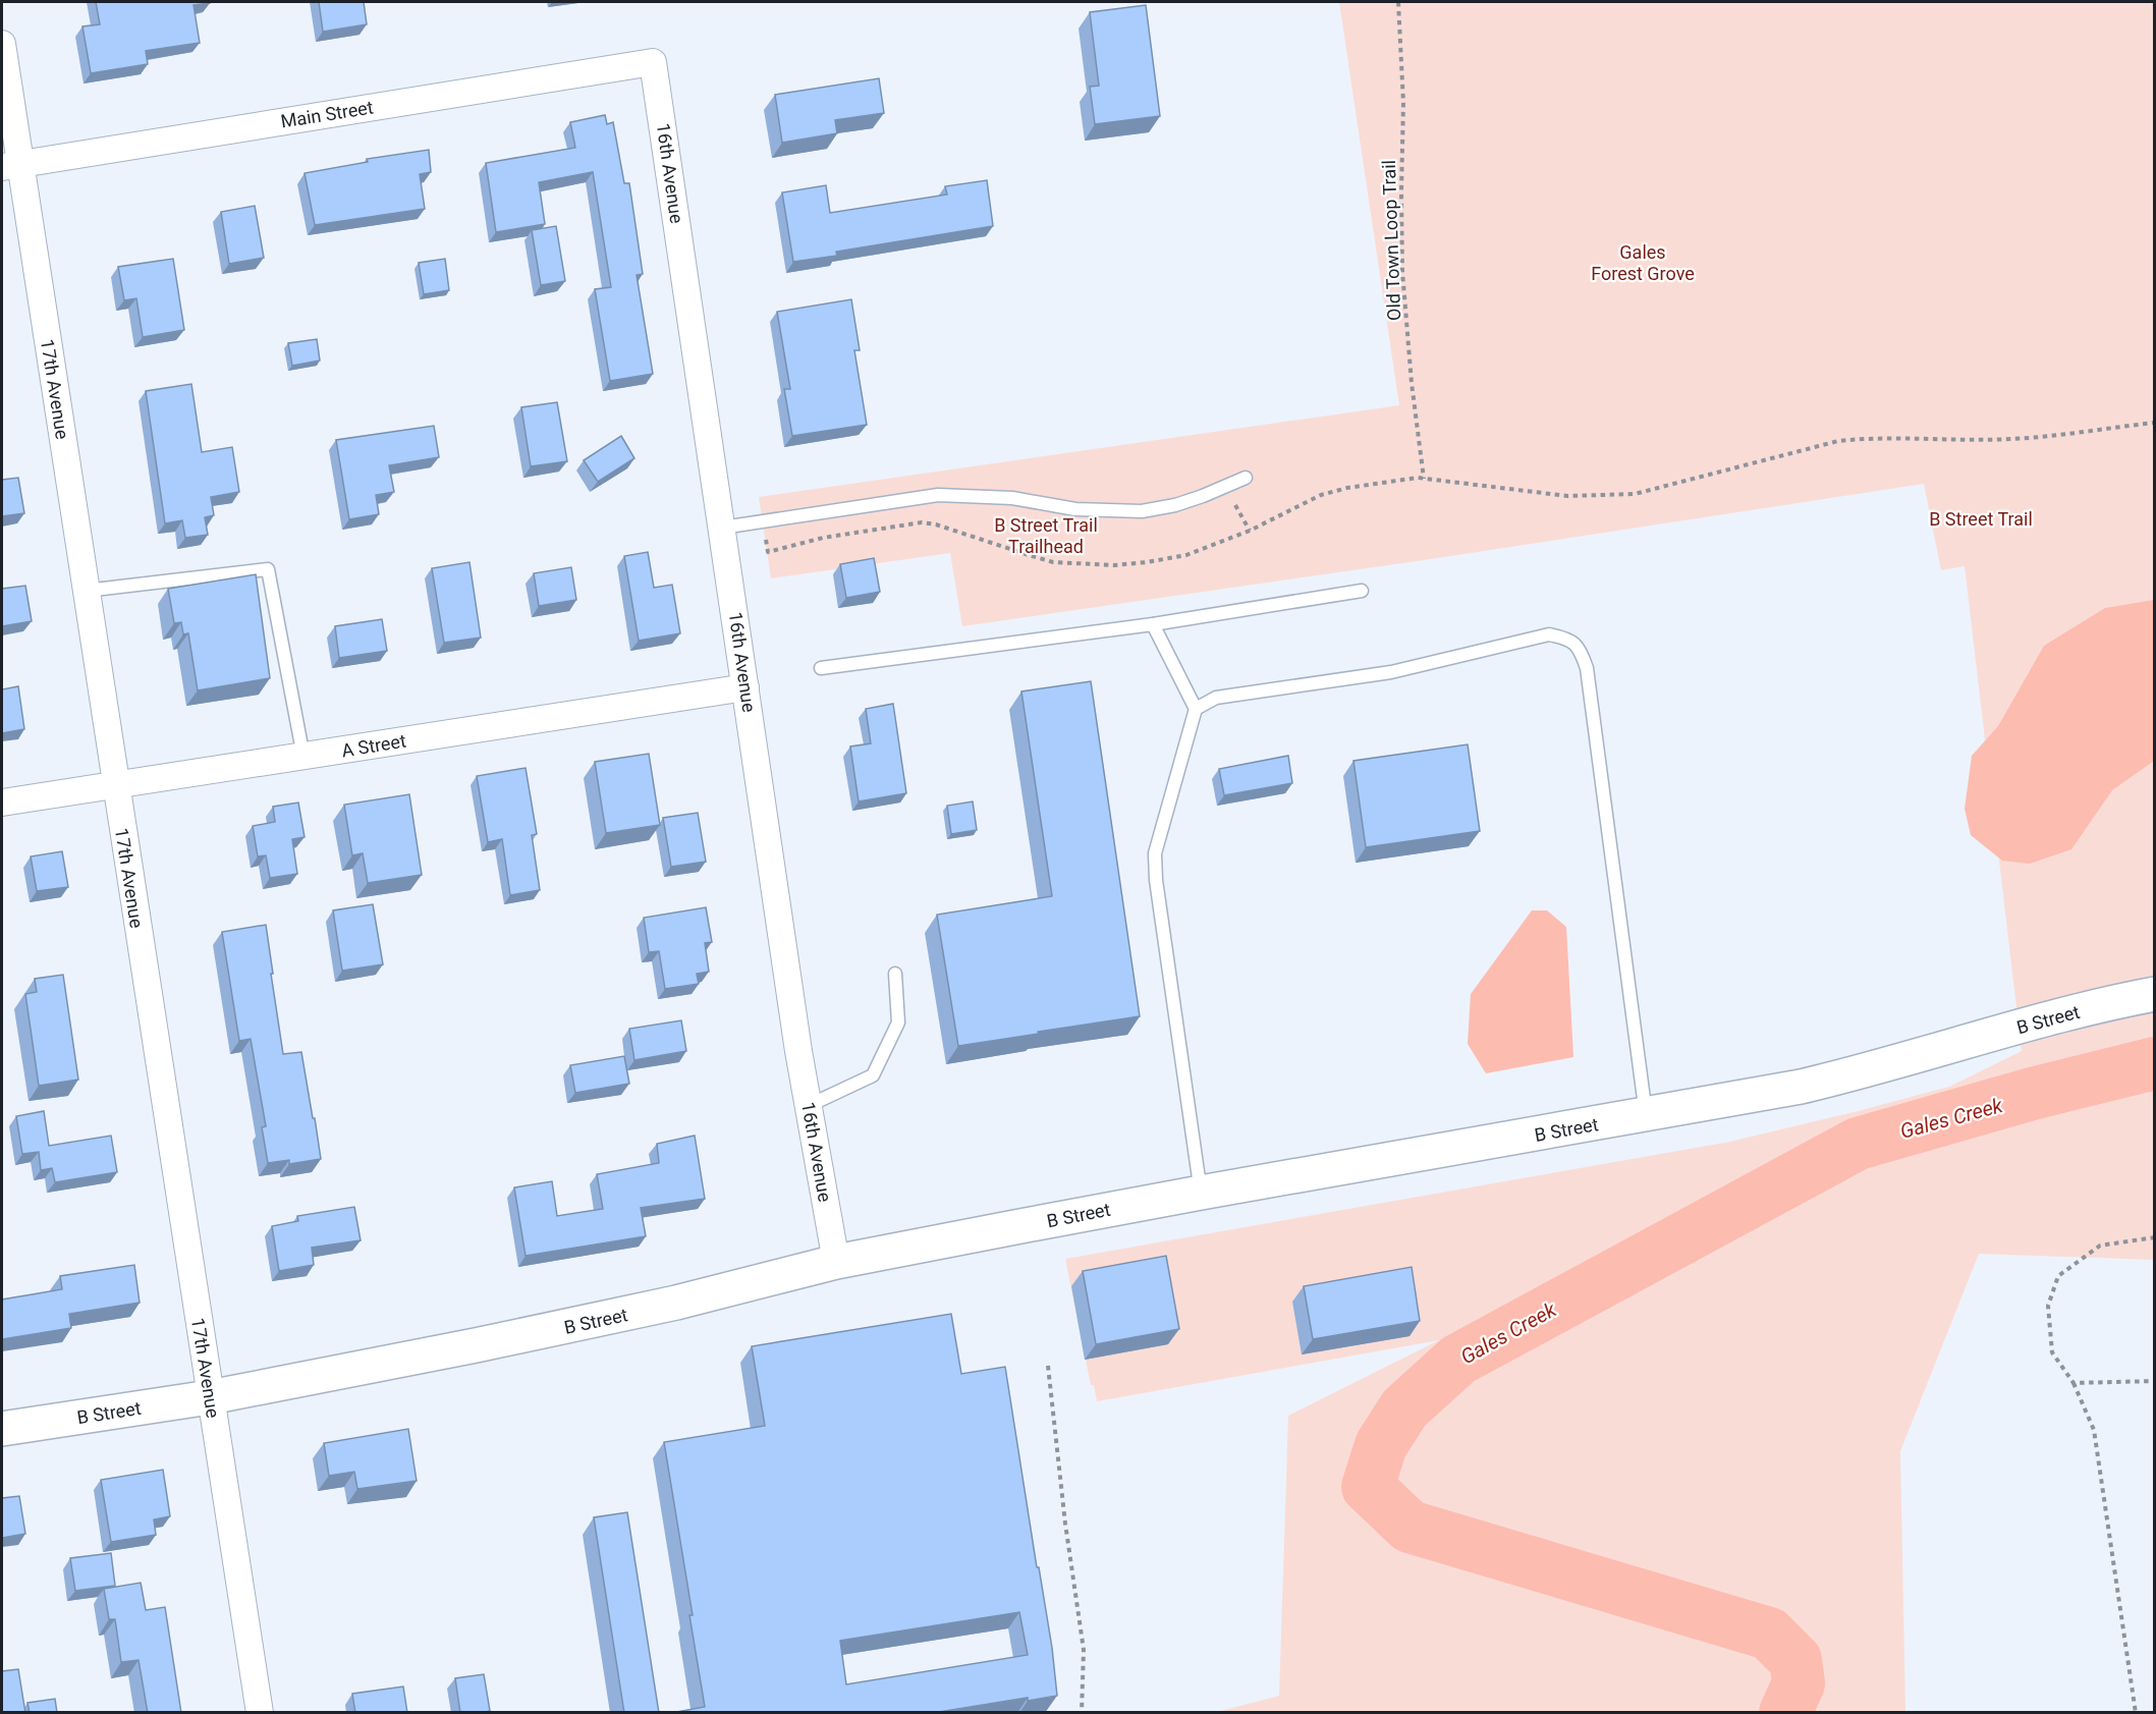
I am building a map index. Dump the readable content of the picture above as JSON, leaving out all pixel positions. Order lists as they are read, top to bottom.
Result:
{
  "streets": {
    "main road": ["B Street"],
    "street": [
      "Main Street",
      "16th Avenue",
      "17th Avenue",
      "A Street"
    ],
    "path": ["Old Town Loop Trail"]
  },
  "crossings": [
    ["Main Street", "16th Avenue"],
    ["Main Street", "17th Avenue"],
    ["16th Avenue", "A Street"],
    ["16th Avenue", "B Street"],
    ["17th Avenue", "A Street"],
    ["17th Avenue", "B Street"]
  ],
  "water": ["Gales Creek"],
  "parks": ["Gales Forest Grove", "B Street Trail", "B Street Trail Trailhead"]
}
